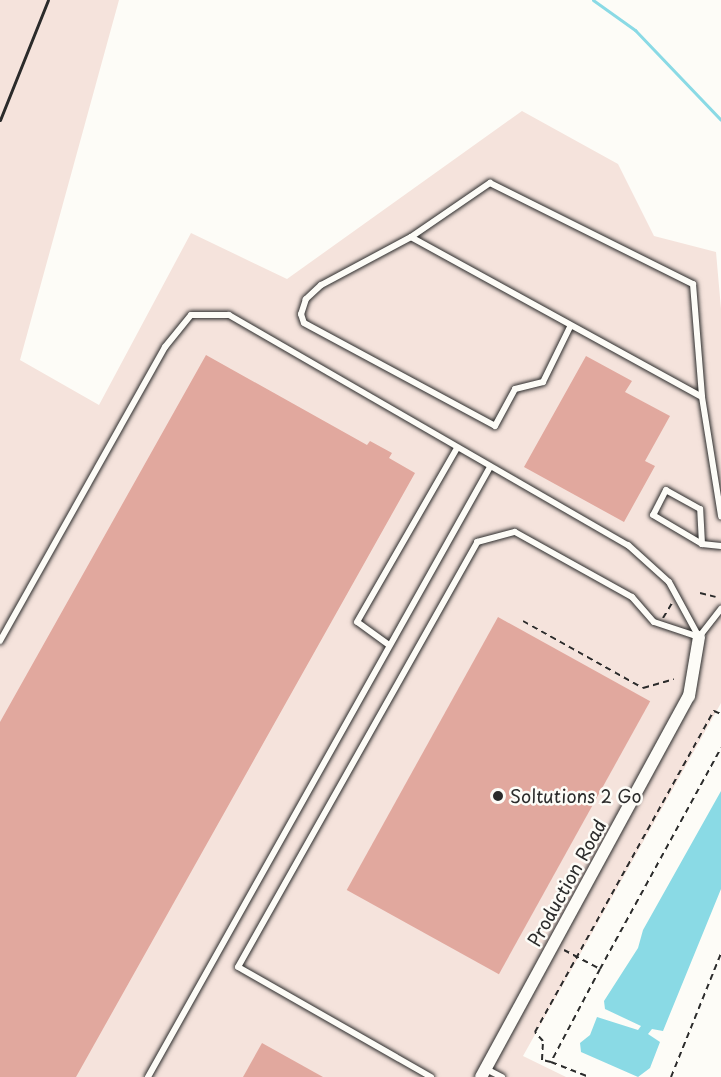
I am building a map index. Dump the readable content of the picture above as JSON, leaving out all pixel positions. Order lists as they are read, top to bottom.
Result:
{
  "streets": {
    "street": ["Production Road"]
  },
  "places": ["Soltutions 2 Go"]
}
